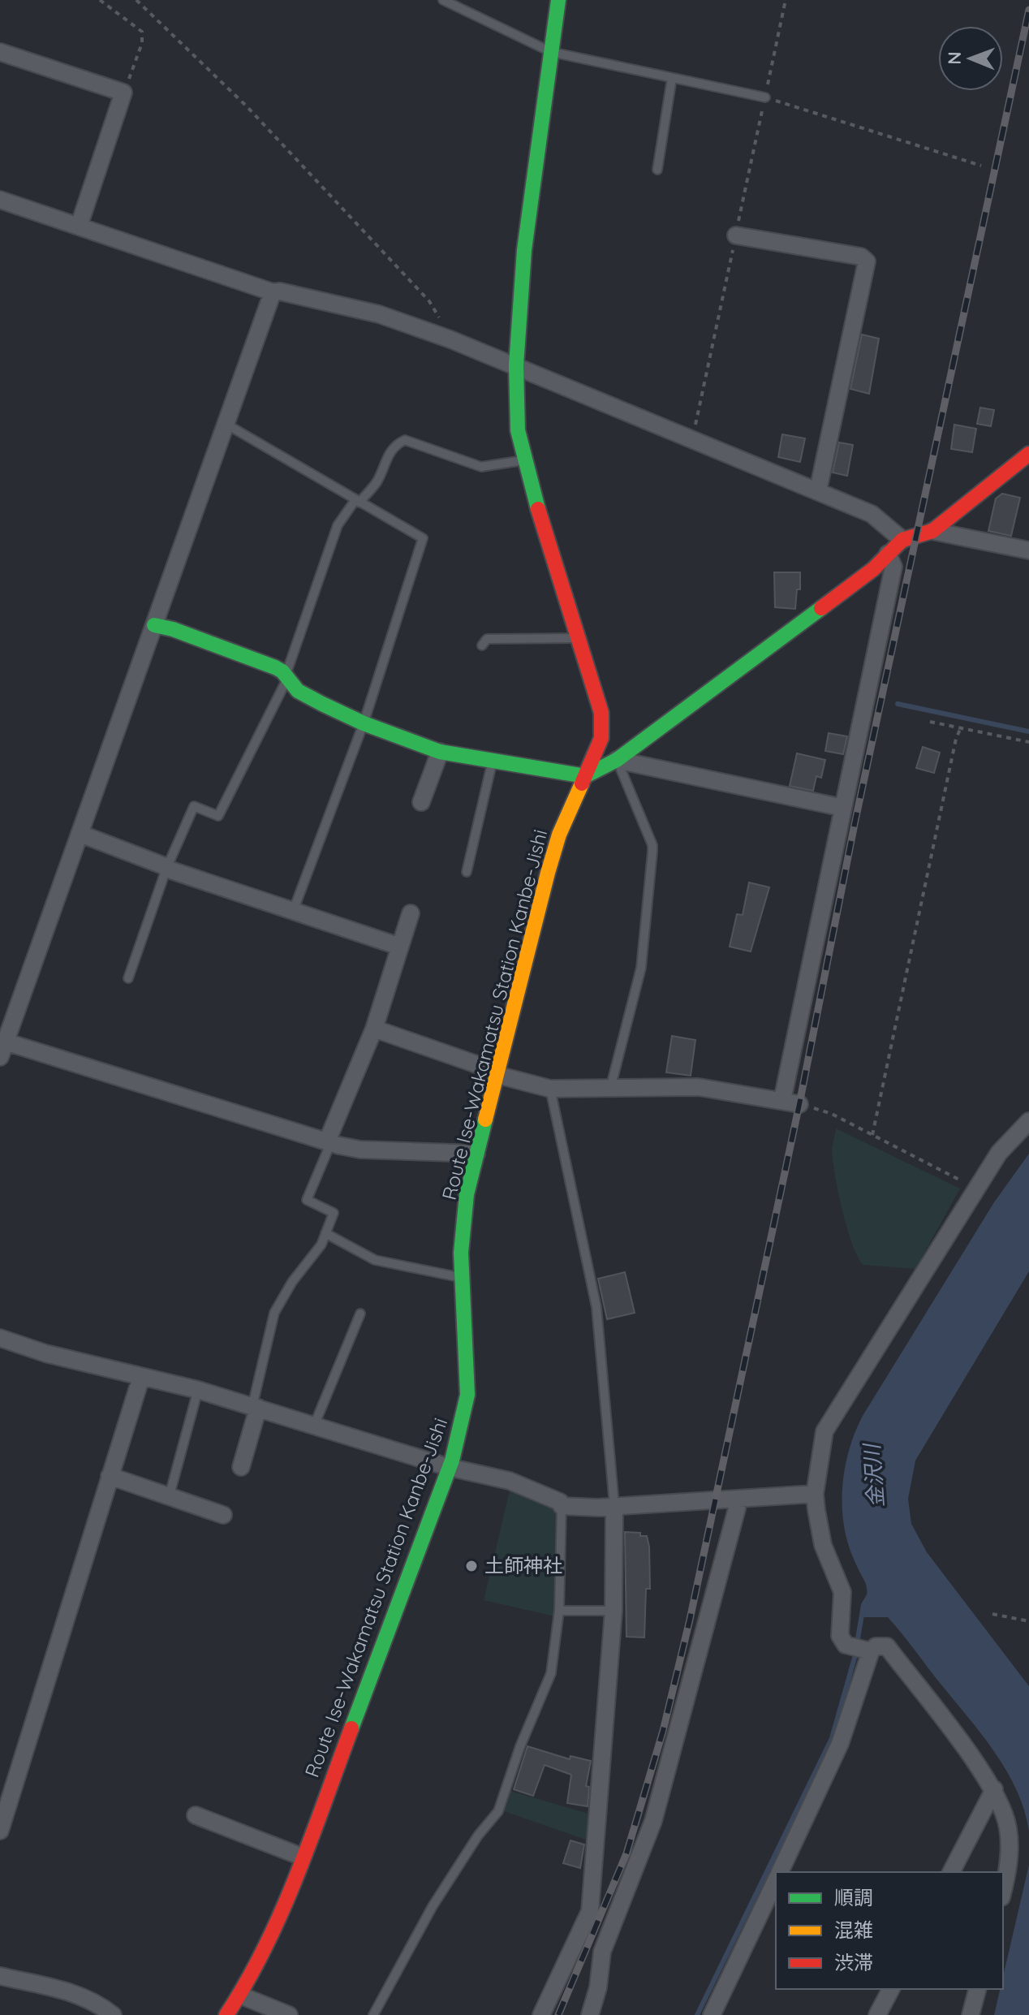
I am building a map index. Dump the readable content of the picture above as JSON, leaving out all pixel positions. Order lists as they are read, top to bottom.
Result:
{
  "streets": {
    "main road": ["Route Ise-Wakamatsu Station Kanbe-Jishi"]
  },
  "water": ["金沢川"],
  "places": ["土師神社"],
  "legend": ["順調", "混雑", "渋滞"],
  "north": "left"
}
